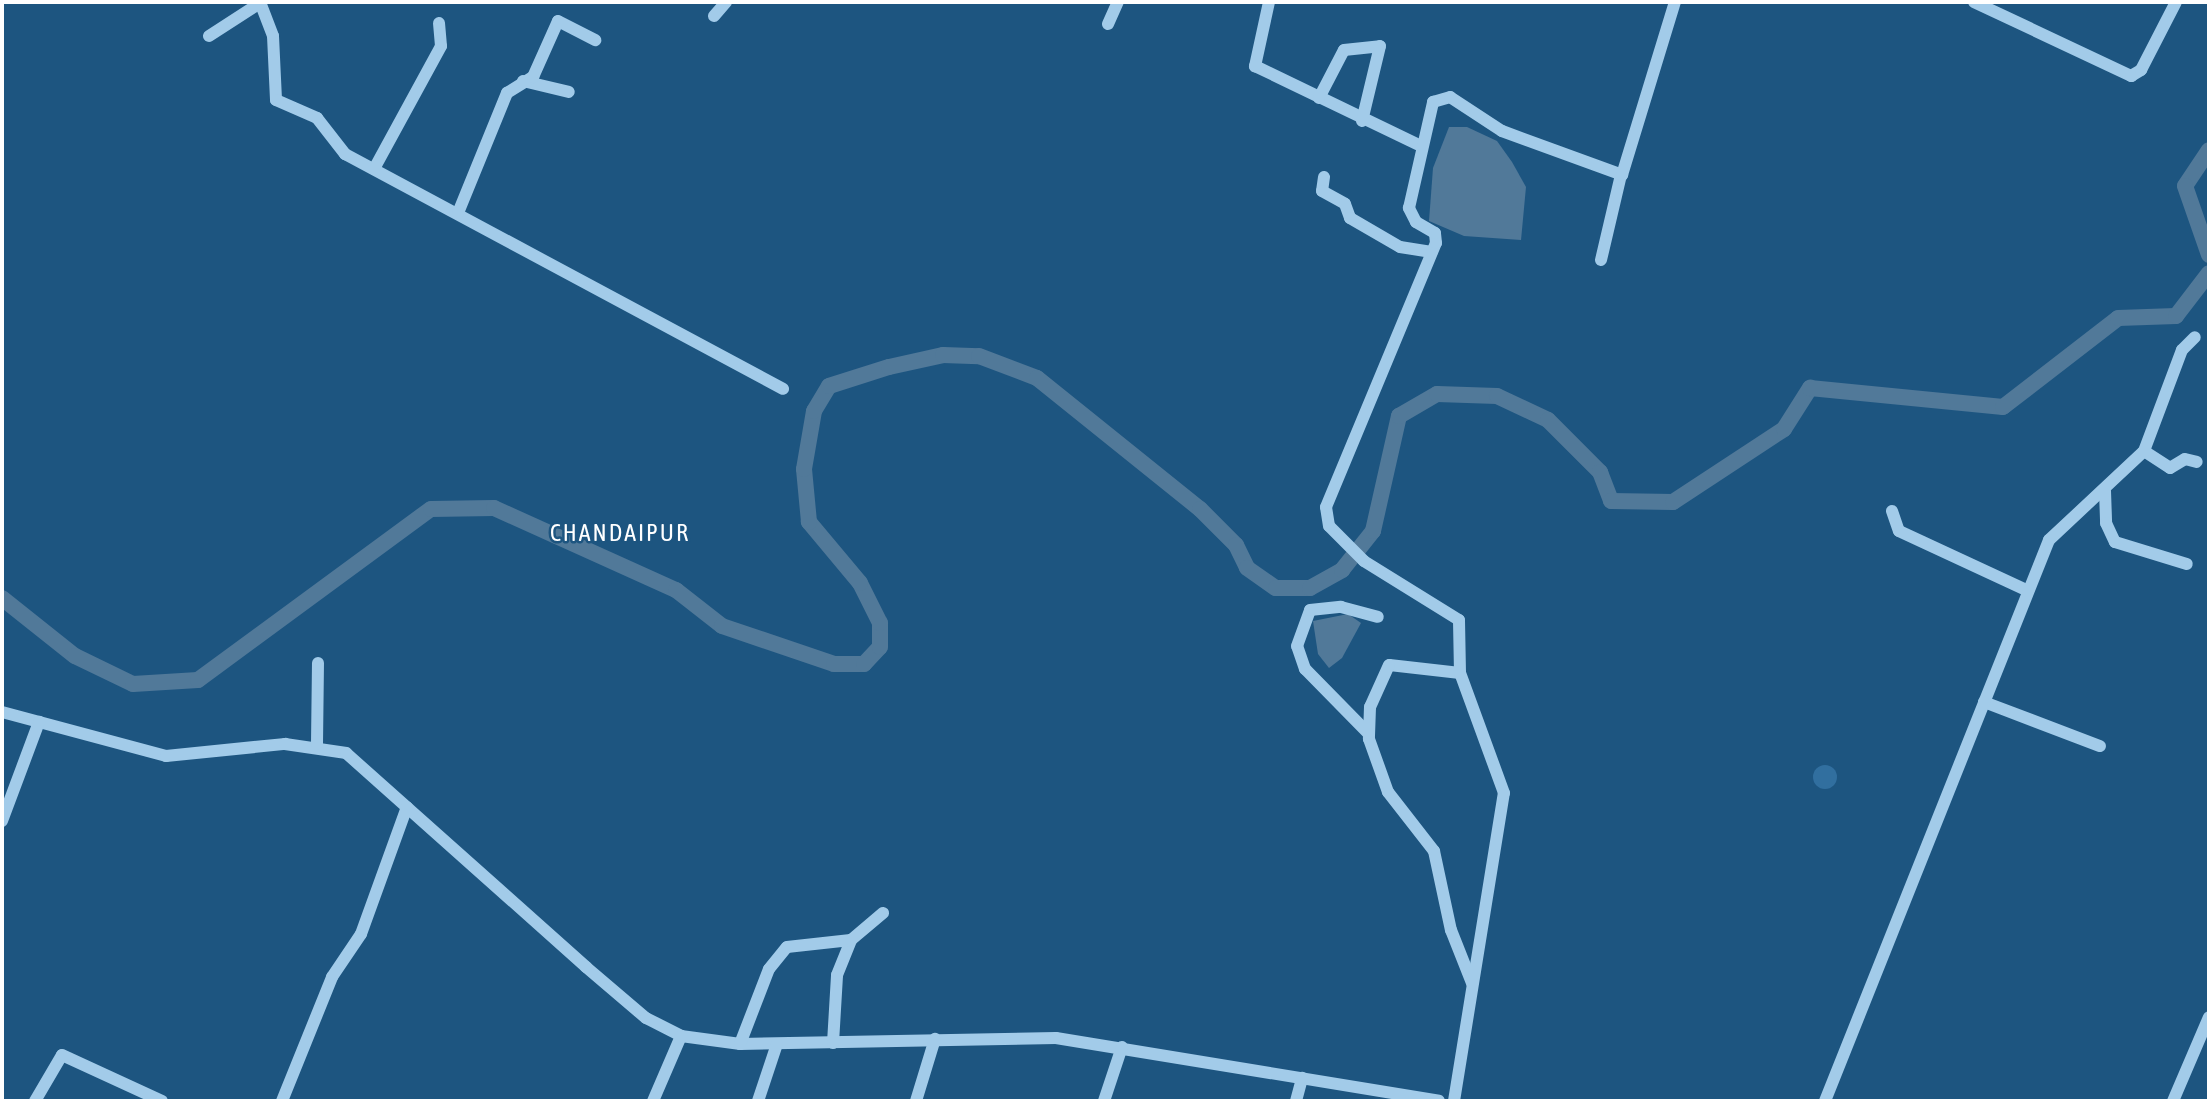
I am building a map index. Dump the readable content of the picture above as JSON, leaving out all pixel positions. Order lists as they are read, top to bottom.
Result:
{
  "districts": ["CHANDAIPUR"]
}
